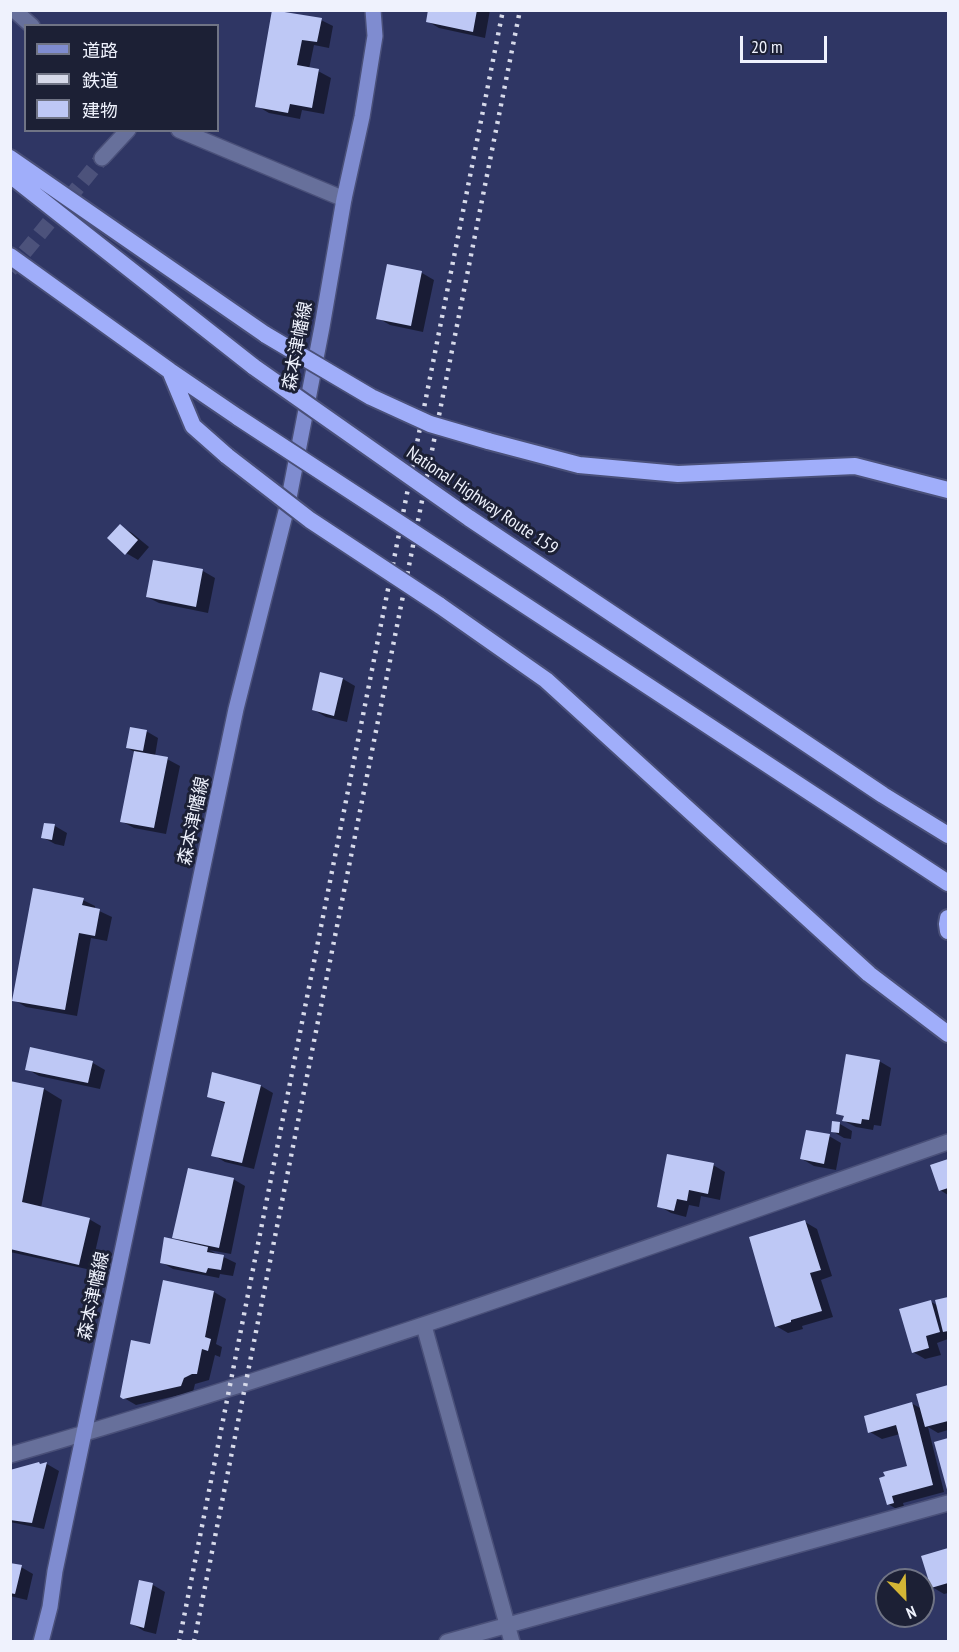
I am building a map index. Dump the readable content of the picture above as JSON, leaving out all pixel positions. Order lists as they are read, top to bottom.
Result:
{
  "streets": {
    "highway": ["National Highway Route 159"],
    "main road": ["森本津幡線"]
  },
  "legend": ["道路", "鉄道", "建物"],
  "scale_bar": "20 m",
  "north": "bottom right"
}
